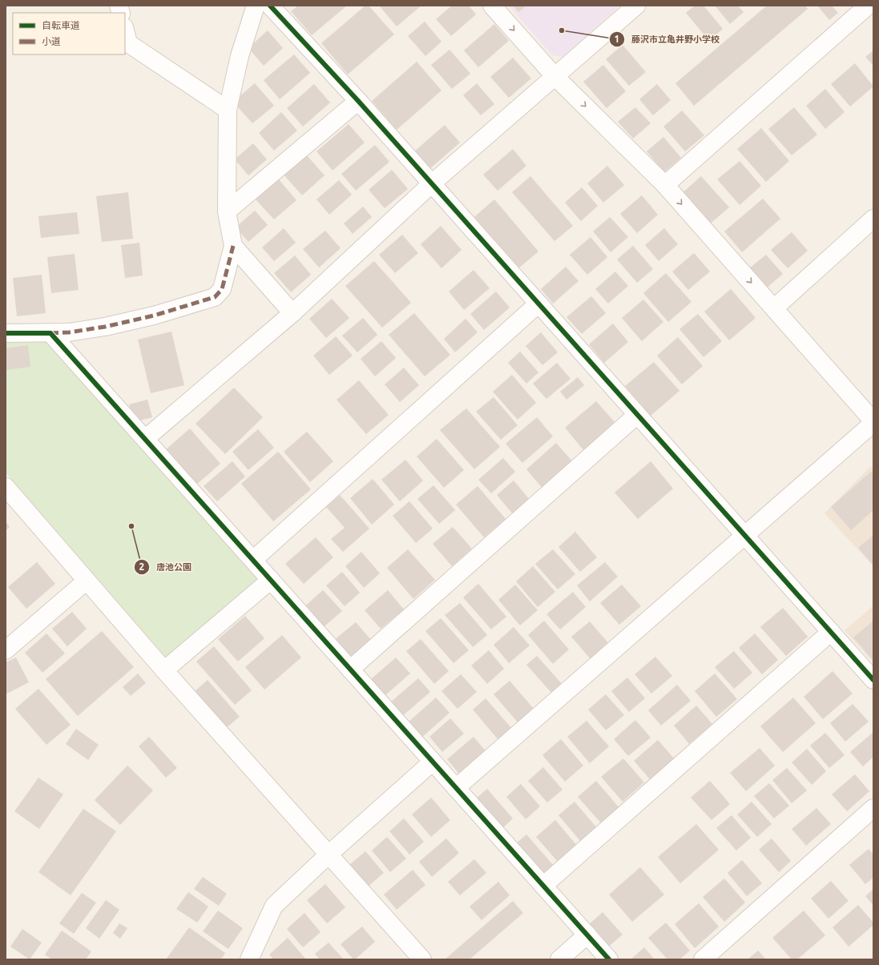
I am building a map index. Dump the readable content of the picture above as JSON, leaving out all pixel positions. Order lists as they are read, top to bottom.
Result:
{
  "places": ["藤沢市立亀井野小学校", "唐池公園"],
  "legend": ["自転車道", "小道"]
}
